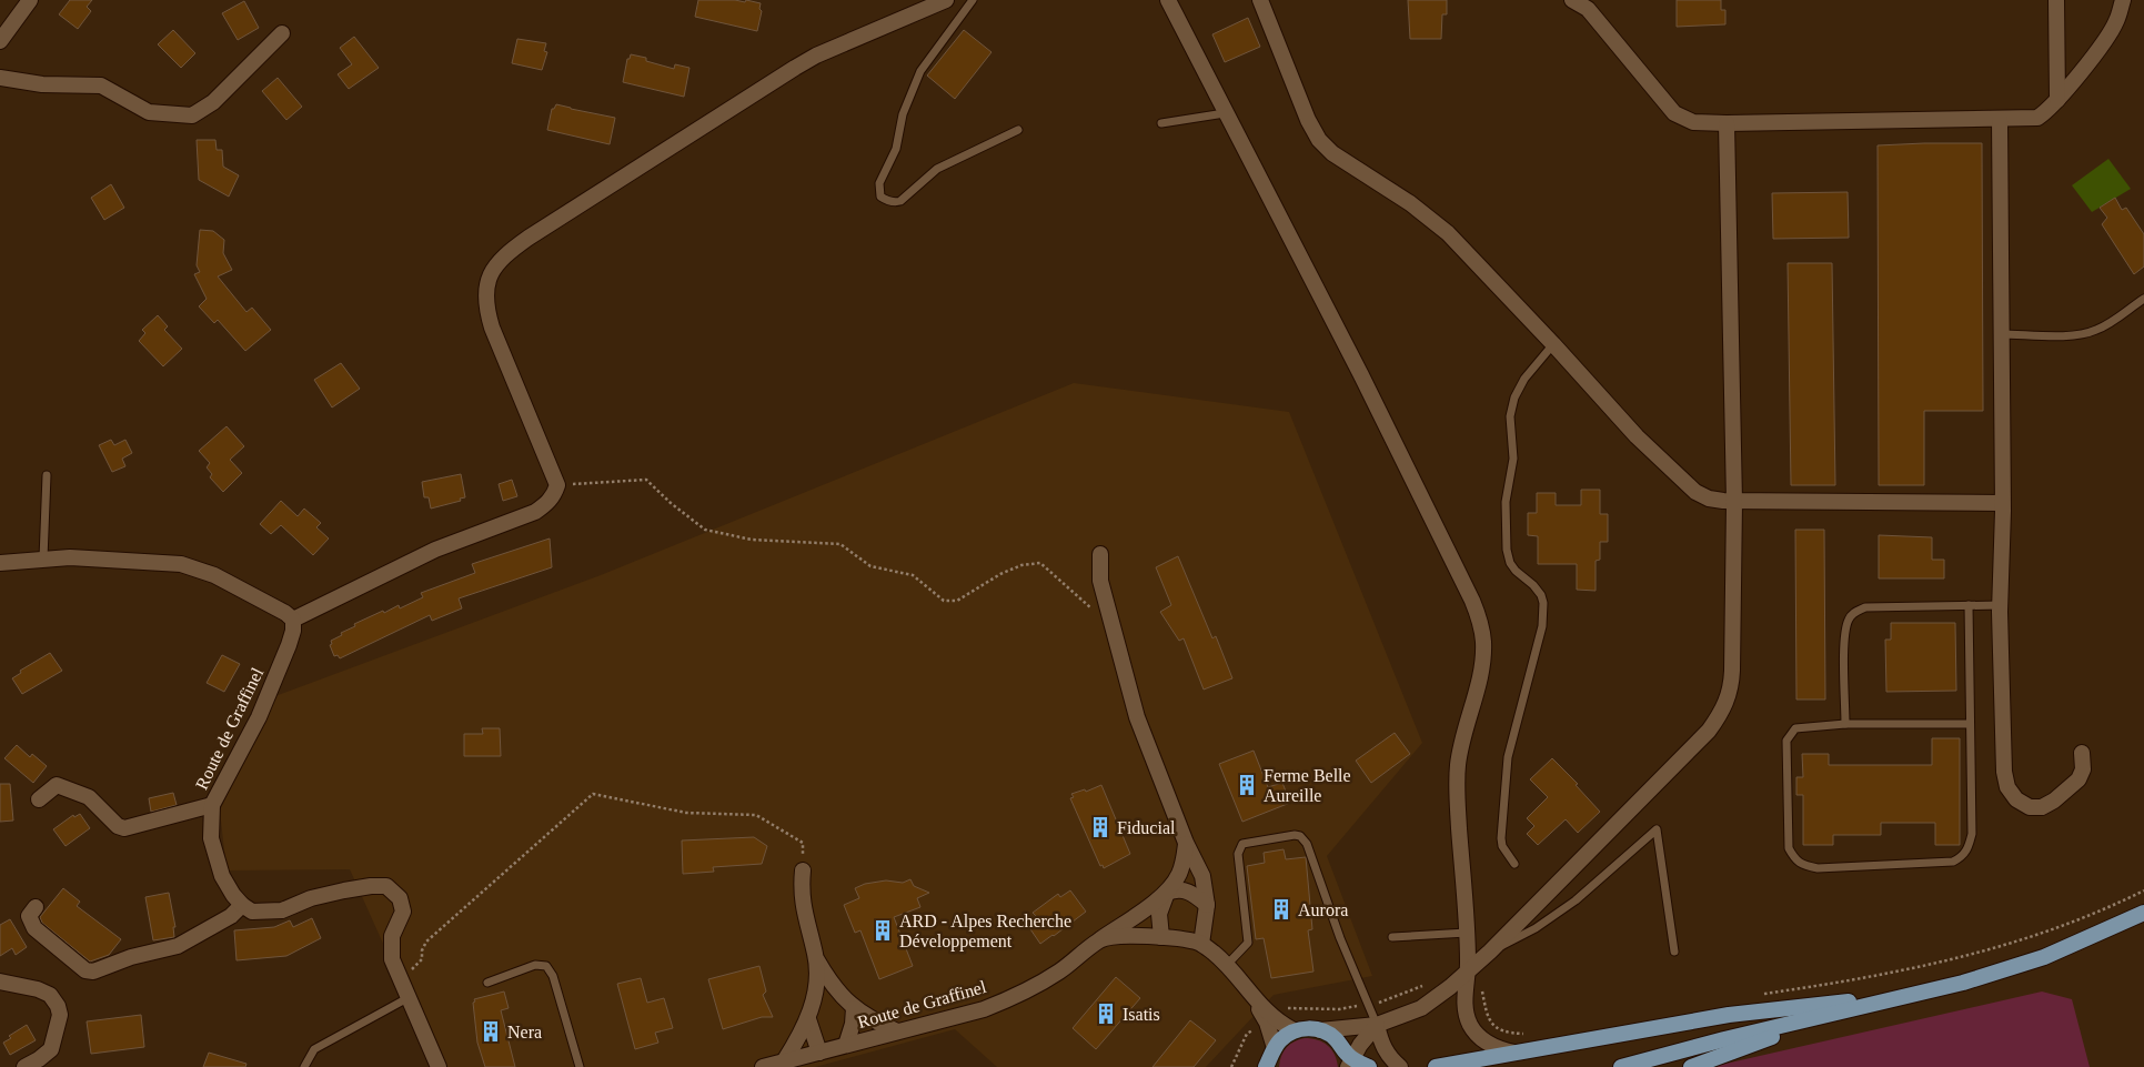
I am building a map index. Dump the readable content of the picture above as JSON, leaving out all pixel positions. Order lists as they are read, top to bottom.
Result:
{
  "streets": {
    "street": ["Route de Graffinel"]
  },
  "places": {
    "building": [
      "Ferme Belle Aureille",
      "Fiducial",
      "Aurora",
      "ARD - Alpes Recherche Développement",
      "Isatis",
      "Nera"
    ]
  }
}
